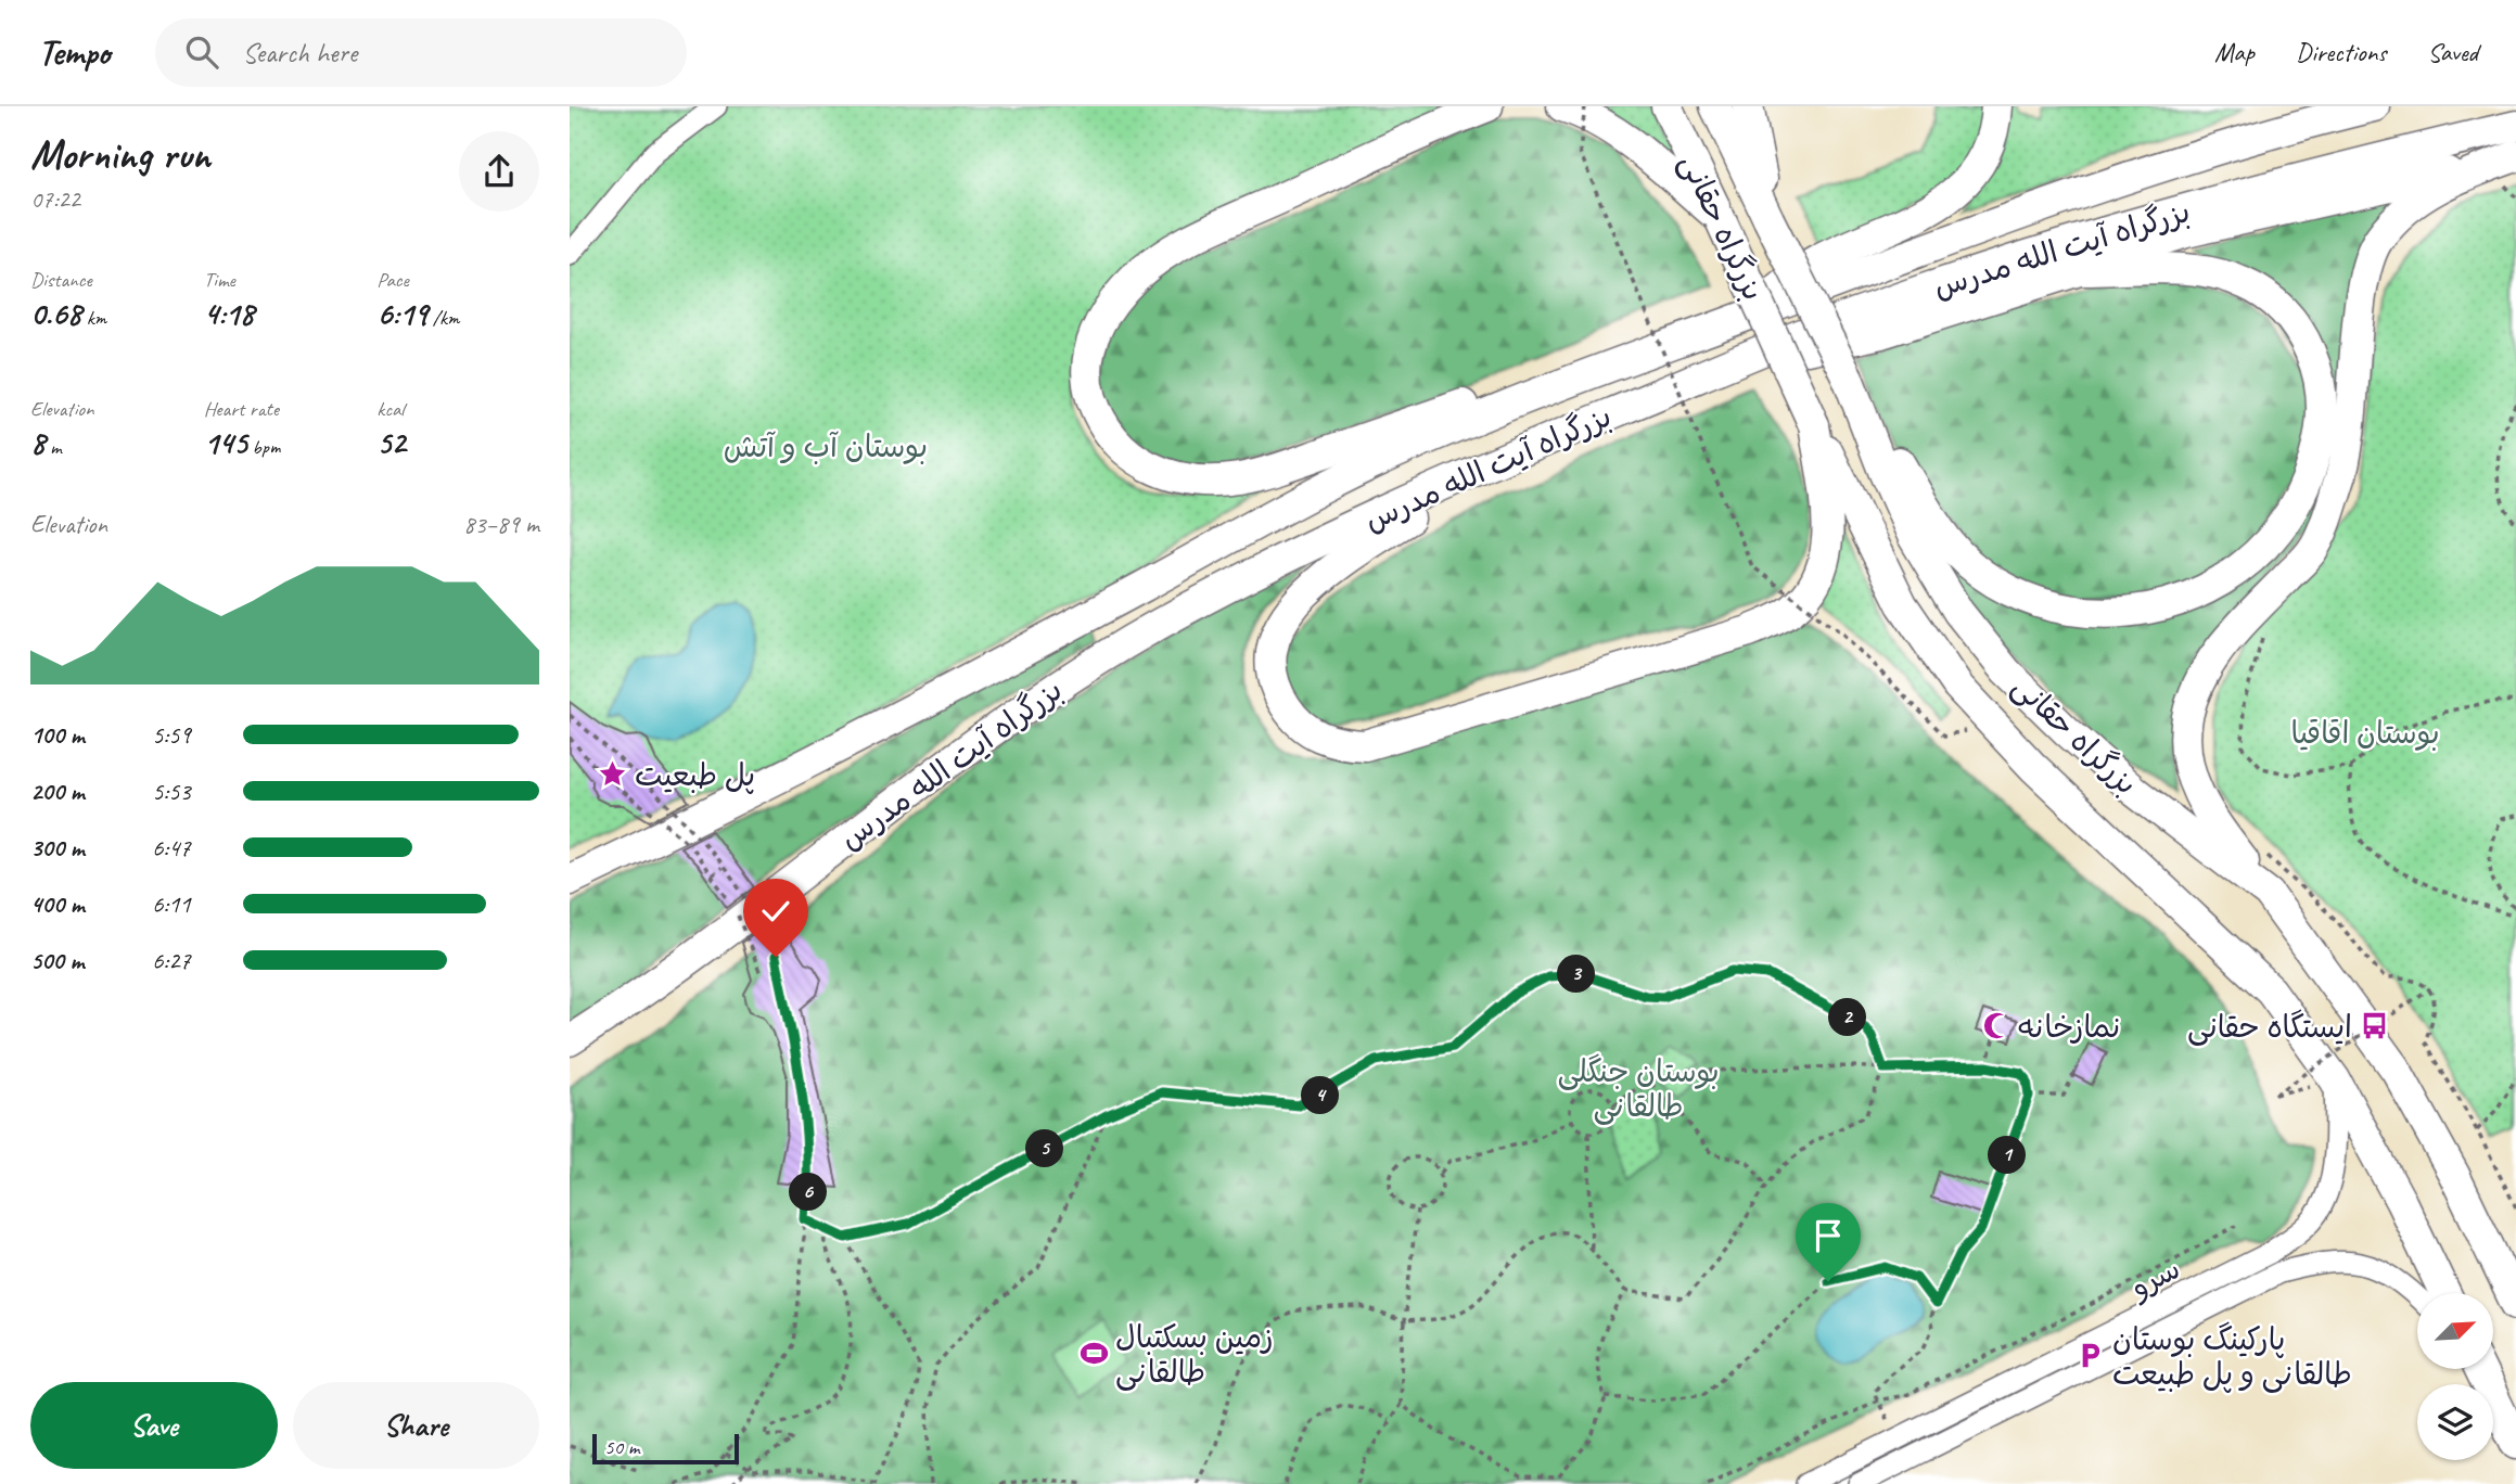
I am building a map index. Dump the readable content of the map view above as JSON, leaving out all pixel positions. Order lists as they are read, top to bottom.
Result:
{
  "streets": {
    "highway": ["بزرگراه حقانی", "بزرگراه آیت الله مدرس"],
    "street": ["سرو"]
  },
  "crossings": [
    ["بزرگراه حقانی", "سرو"]
  ],
  "parks": ["بوستان آب و آتش", "بوستان اقاقیا", "بوستان جنگلی طالقانی"],
  "places": {
    "place": ["پل طبعیت"],
    "mosque": ["نمازخانه"],
    "bus stop": ["ایستگاه حقانی"],
    "sports": ["زمین بسکتبال طالقانی"],
    "parking": ["پارکینگ بوستان طالقانی و پل طبیعت"]
  },
  "scale_bar": "50 m",
  "north": "top right",
  "page": {
    "header": "Tempo",
    "search": "Search here",
    "nav": ["Map", "Directions", "Saved"],
    "heading": ["Morning run", "07:22"],
    "stats": [
      ["Distance", "0.68 km"],
      ["Time", "4:18"],
      ["Pace", "6:19 /km"],
      ["Elevation", "8 m"],
      ["Heart rate", "145 bpm"],
      ["kcal", "52"]
    ],
    "chart": ["Elevation", "83–89 m"],
    "list": [
      {
        "name": "100 m",
        "note": "5:59"
      },
      {
        "name": "200 m",
        "note": "5:53"
      },
      {
        "name": "300 m",
        "note": "6:47"
      },
      {
        "name": "400 m",
        "note": "6:11"
      },
      {
        "name": "500 m",
        "note": "6:27"
      }
    ],
    "pins": [
      "3",
      "2",
      "4",
      "5",
      "1",
      "6"
    ],
    "buttons": ["Save", "Share"],
    "scale": "50 m"
  }
}
